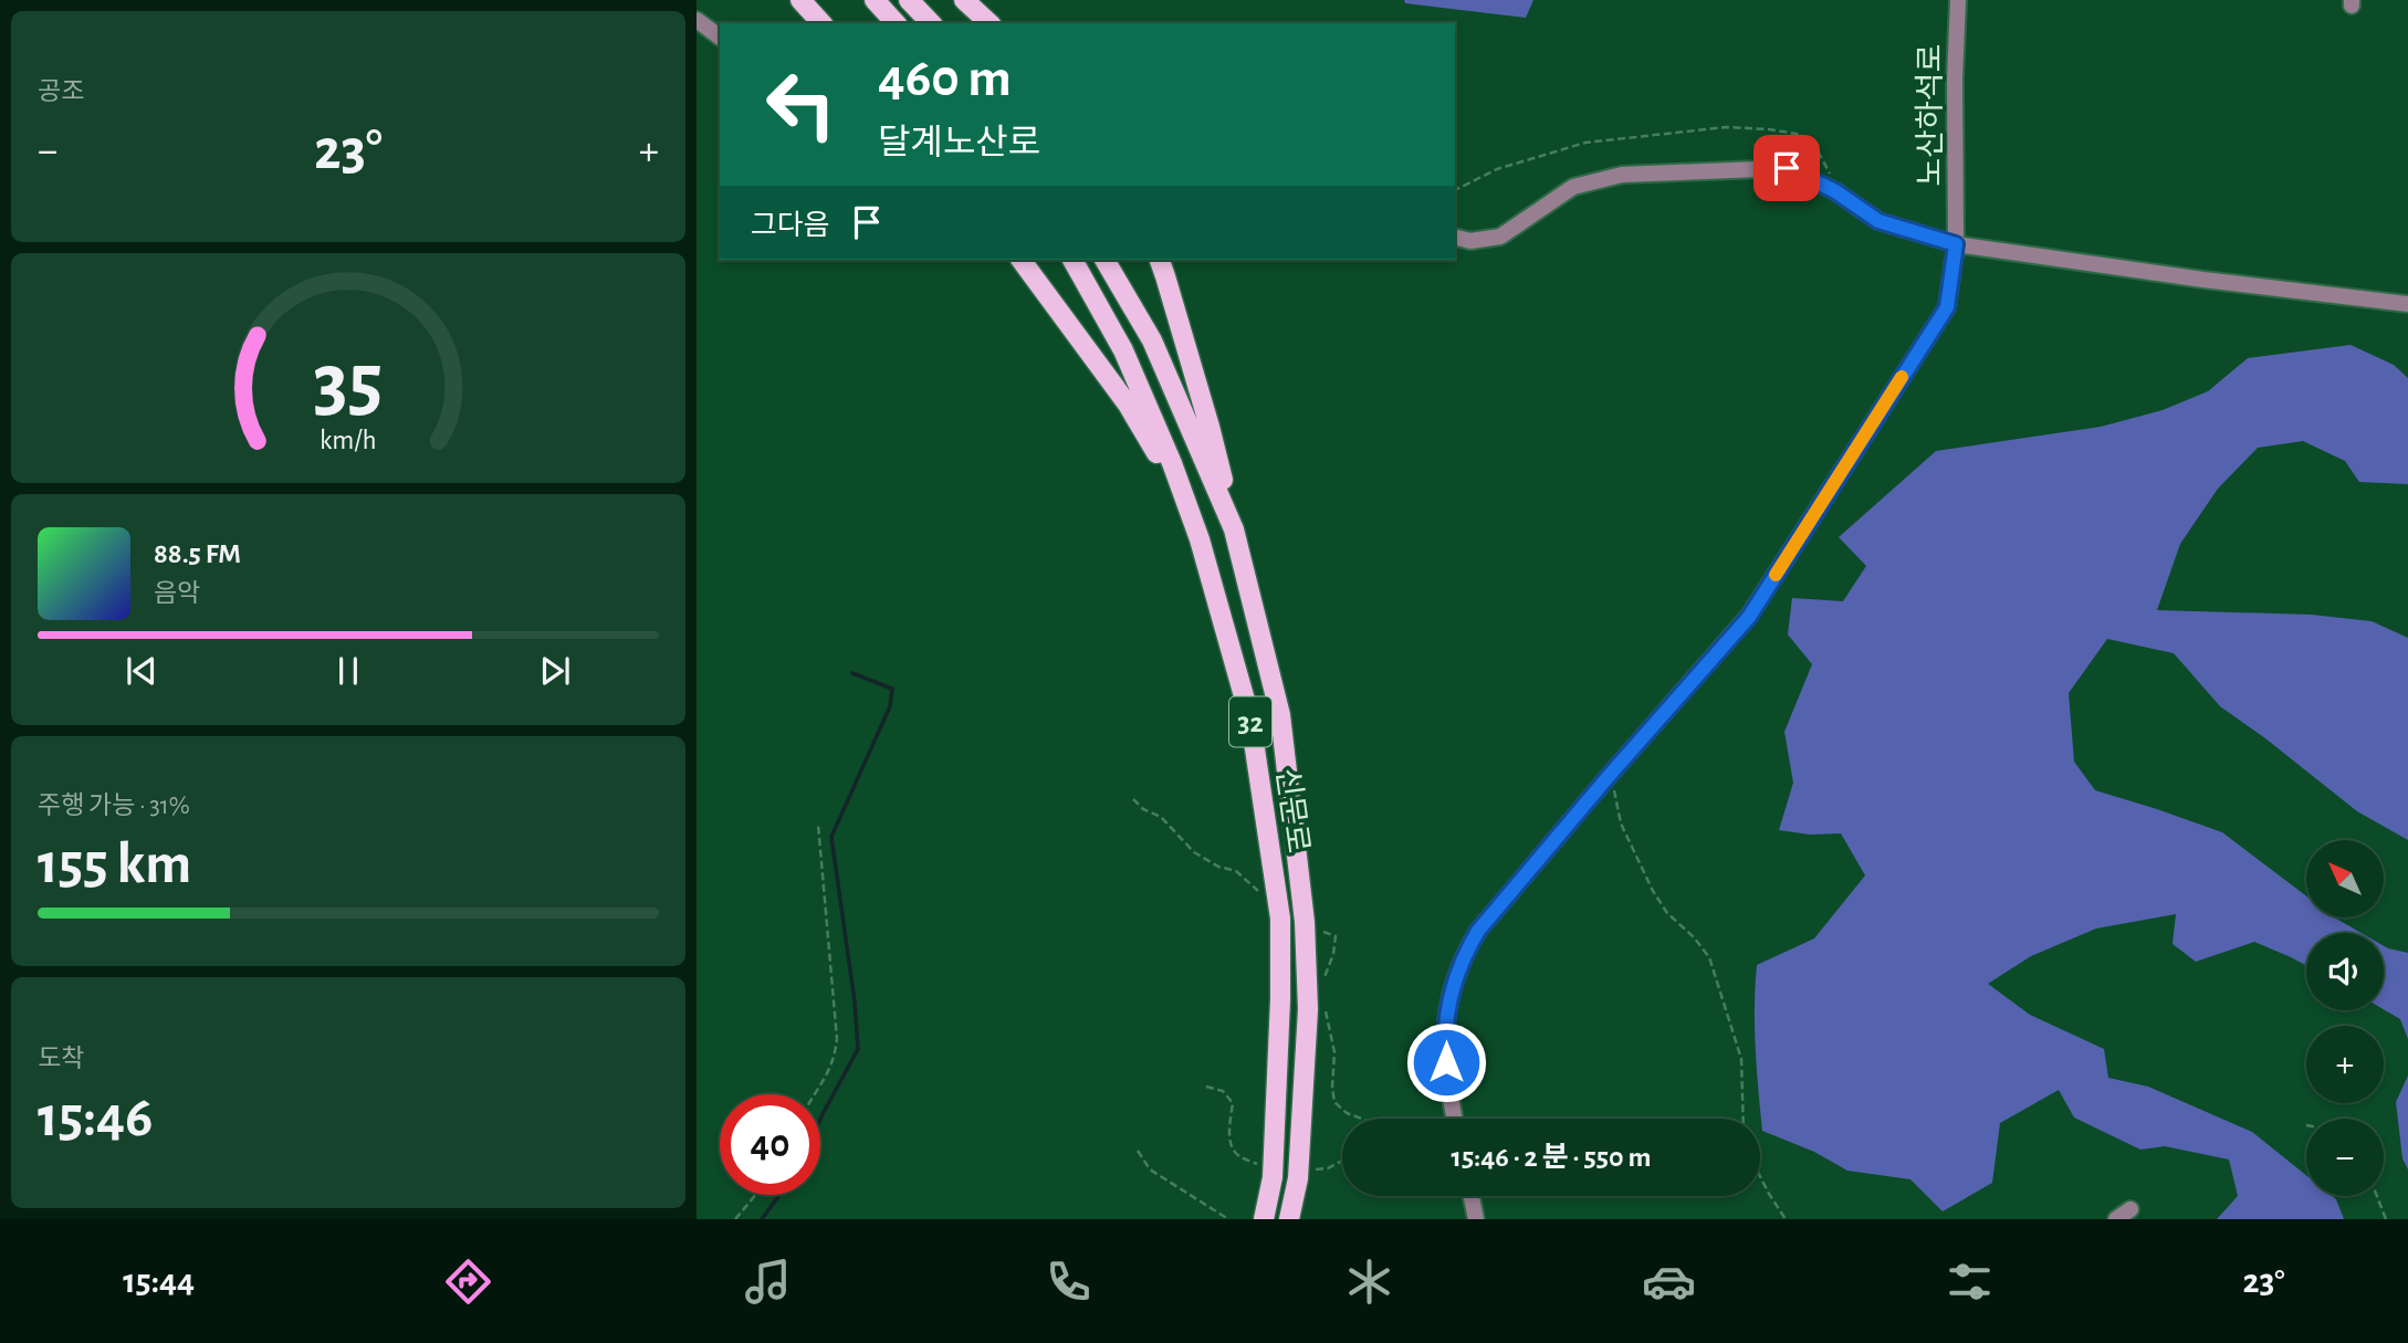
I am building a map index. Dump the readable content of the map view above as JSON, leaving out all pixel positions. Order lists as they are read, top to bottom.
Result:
{
  "streets": {
    "main road": ["32", "신문로"],
    "street": ["노산하석로"]
  },
  "north": "top left",
  "page": {
    "tile": [
      "공조",
      ["주행 가능 · 31%", "155 km"],
      ["도착", "15:46"]
    ],
    "turn": ["460 m", "달계노산로"],
    "heat": ["−", "23°", "+"],
    "then": "그다음",
    "song": ["88.5 FM", "음악"],
    "map_buttons": ["+", "−"],
    "limit": "40",
    "trip": "15:46 · 2 분 · 550 m",
    "tabs": ["15:44", "23°"],
    "gauge": ["35", "km/h"]
  }
}
